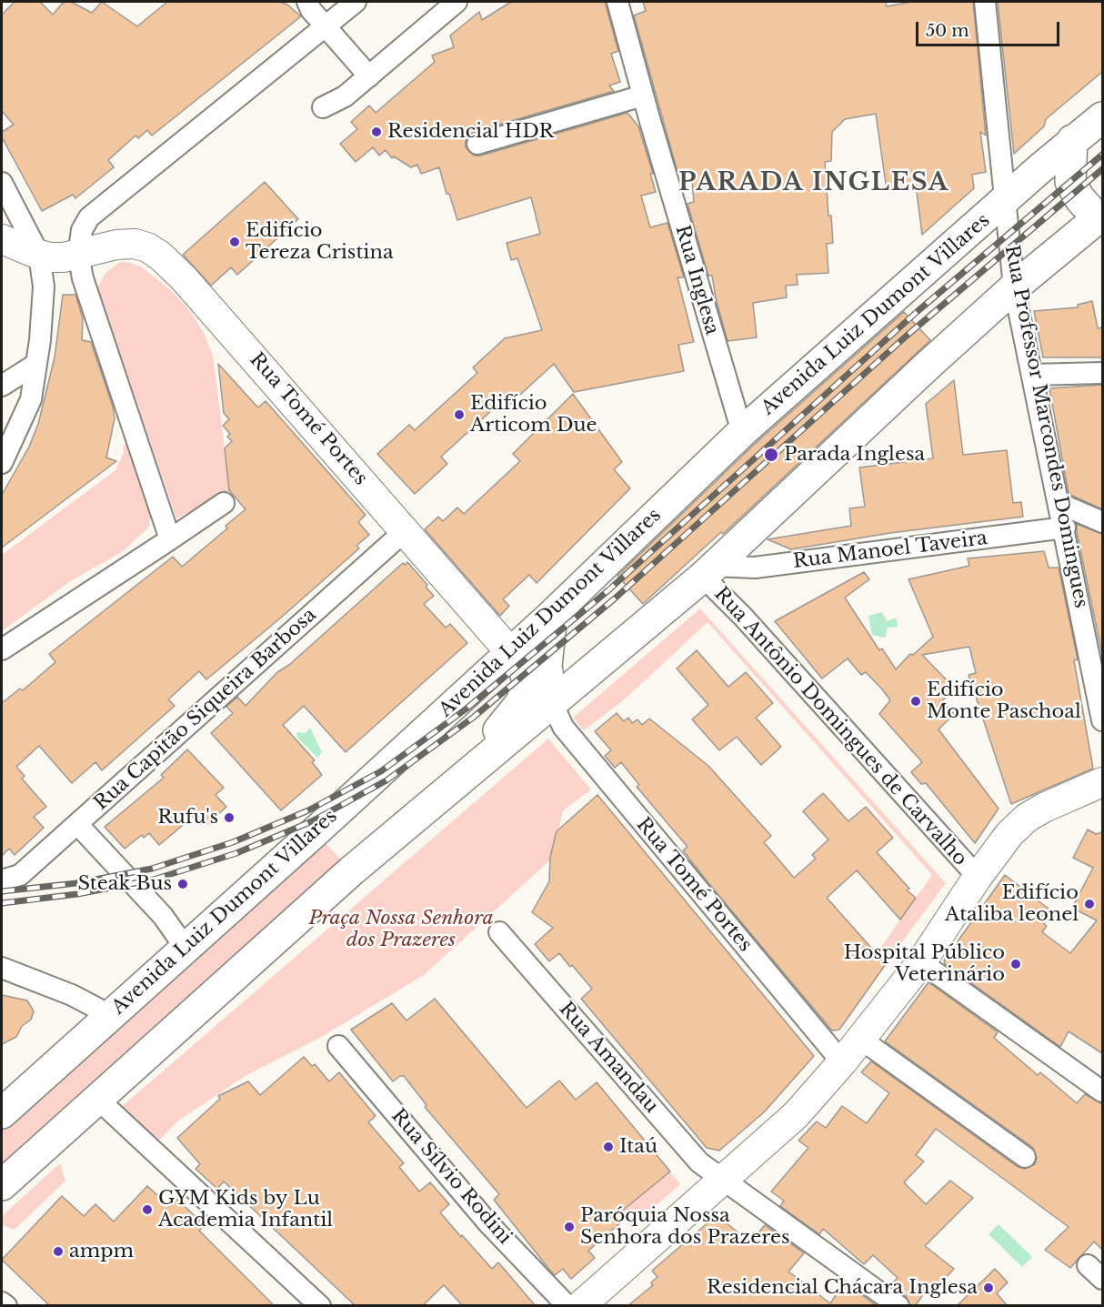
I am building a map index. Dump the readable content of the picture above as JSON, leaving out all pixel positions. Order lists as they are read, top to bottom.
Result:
{
  "streets": {
    "main road": ["Avenida Luiz Dumont Villares", "Rua Tomé Portes"],
    "street": [
      "Rua Inglesa",
      "Rua Professor Marcondes Domingues",
      "Rua Manoel Taveira",
      "Rua Capitão Siqueira Barbosa",
      "Rua Antônio Domingues de Carvalho",
      "Rua Amandau",
      "Rua Sílvio Rodini"
    ]
  },
  "crossings": [
    ["Rua Inglesa", "Avenida Luiz Dumont Villares"],
    ["Avenida Luiz Dumont Villares", "Rua Tomé Portes"],
    ["Avenida Luiz Dumont Villares", "Rua Professor Marcondes Domingues"],
    ["Rua Tomé Portes", "Rua Capitão Siqueira Barbosa"],
    ["Rua Professor Marcondes Domingues", "Rua Manoel Taveira"],
    ["Rua Manoel Taveira", "Rua Antônio Domingues de Carvalho"]
  ],
  "districts": ["PARADA INGLESA"],
  "parks": ["Praça Nossa Senhora dos Prazeres"],
  "places": [
    "Residencial HDR",
    "Edifício Tereza Cristina",
    "Edifício Articom Due",
    "Parada Inglesa",
    "Edifício Monte Paschoal",
    "Rufu's",
    "Steak Bus",
    "Edifício Ataliba leonel",
    "Hospital Público Veterinário",
    "Itaú",
    "GYM Kids by Lu Academia Infantil",
    "Paróquia Nossa Senhora dos Prazeres",
    "ampm",
    "Residencial Chácara Inglesa"
  ],
  "scale_bar": "50 m"
}
